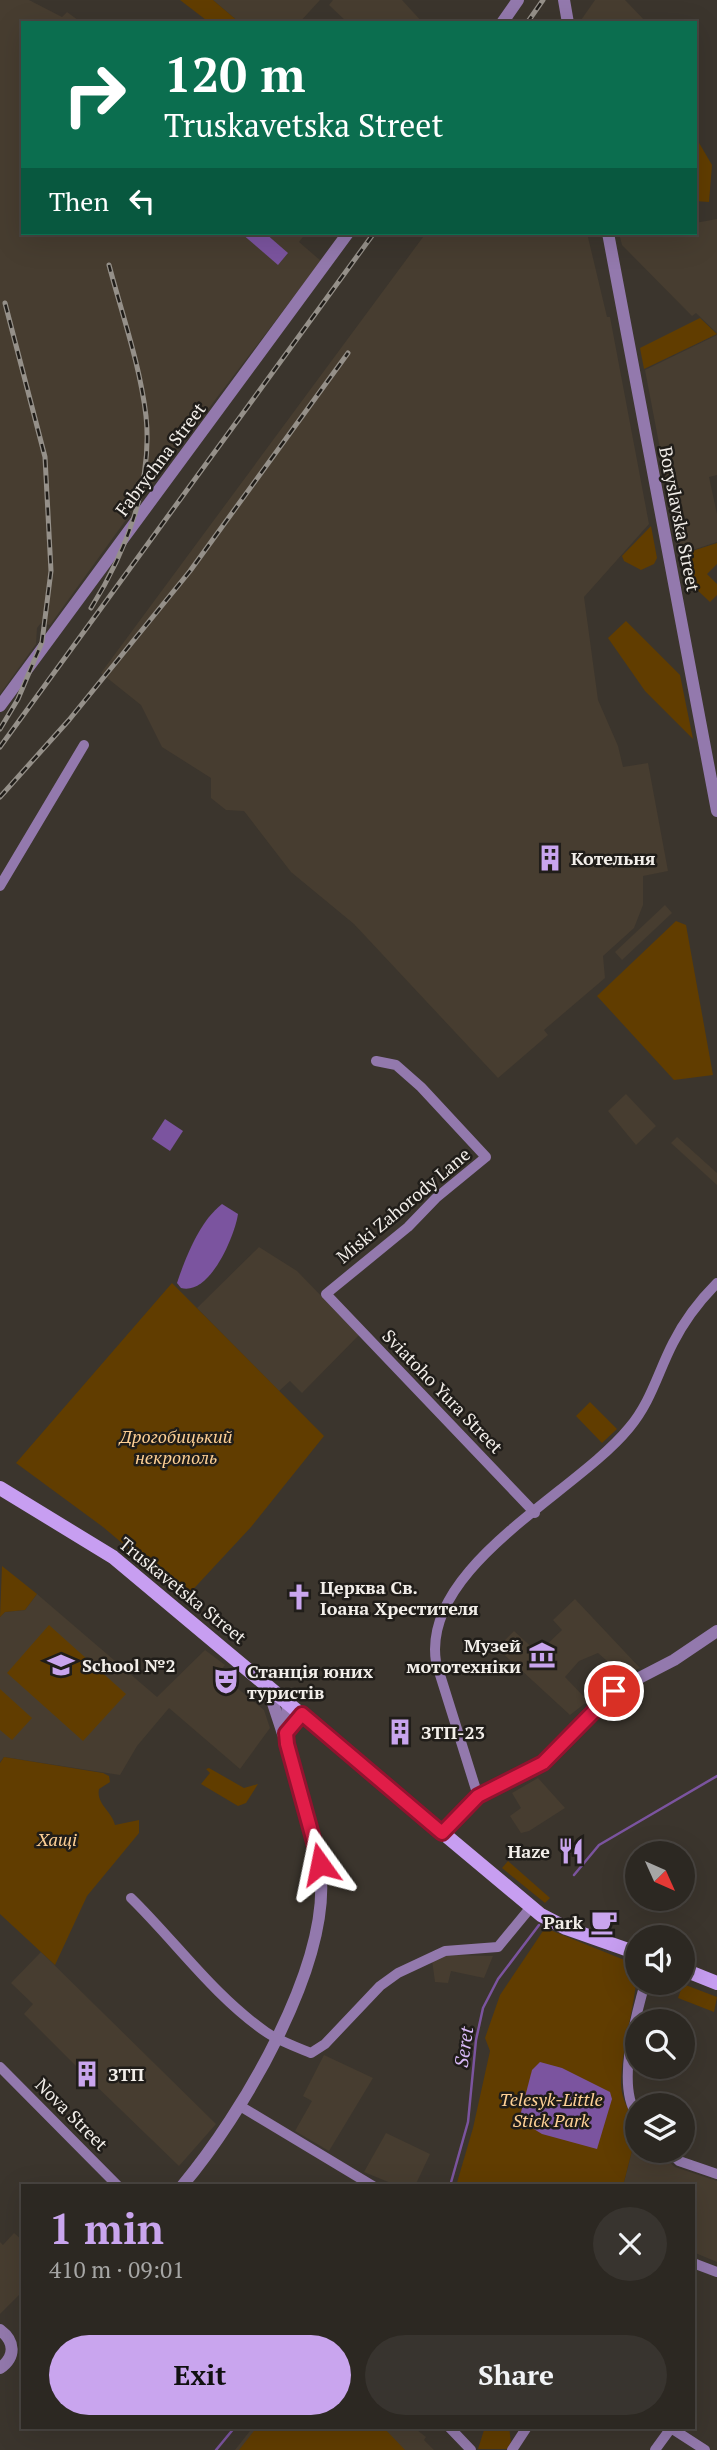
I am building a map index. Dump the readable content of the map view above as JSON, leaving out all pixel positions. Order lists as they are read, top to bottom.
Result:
{
  "streets": {
    "main road": ["Truskavetska Street"],
    "street": [
      "Fabrychna Street",
      "Boryslavska Street",
      "Miski Zahorody Lane",
      "Sviatoho Yura Street",
      "Nova Street"
    ]
  },
  "crossings": [
    ["Miski Zahorody Lane", "Sviatoho Yura Street"]
  ],
  "water": ["Seret"],
  "parks": ["Дрогобицький некрополь", "Хащі", "Telesyk-Little Stick Park"],
  "places": {
    "building": ["Котельня", "ЗТП-23", "ЗТП"],
    "church": ["Церква Св. Іоана Хрестителя"],
    "museum": ["Музей мототехніки"],
    "school or university": ["School №2"],
    "theatre": ["Станція юних туристів"],
    "restaurant": ["Haze"],
    "cafe": ["Park"]
  },
  "north": "bottom right",
  "page": {
    "turn": ["120 m", "Truskavetska Street"],
    "then": "Then",
    "heading": ["1 min", "410 m · 09:01"],
    "buttons": ["Exit", "Share"]
  }
}
